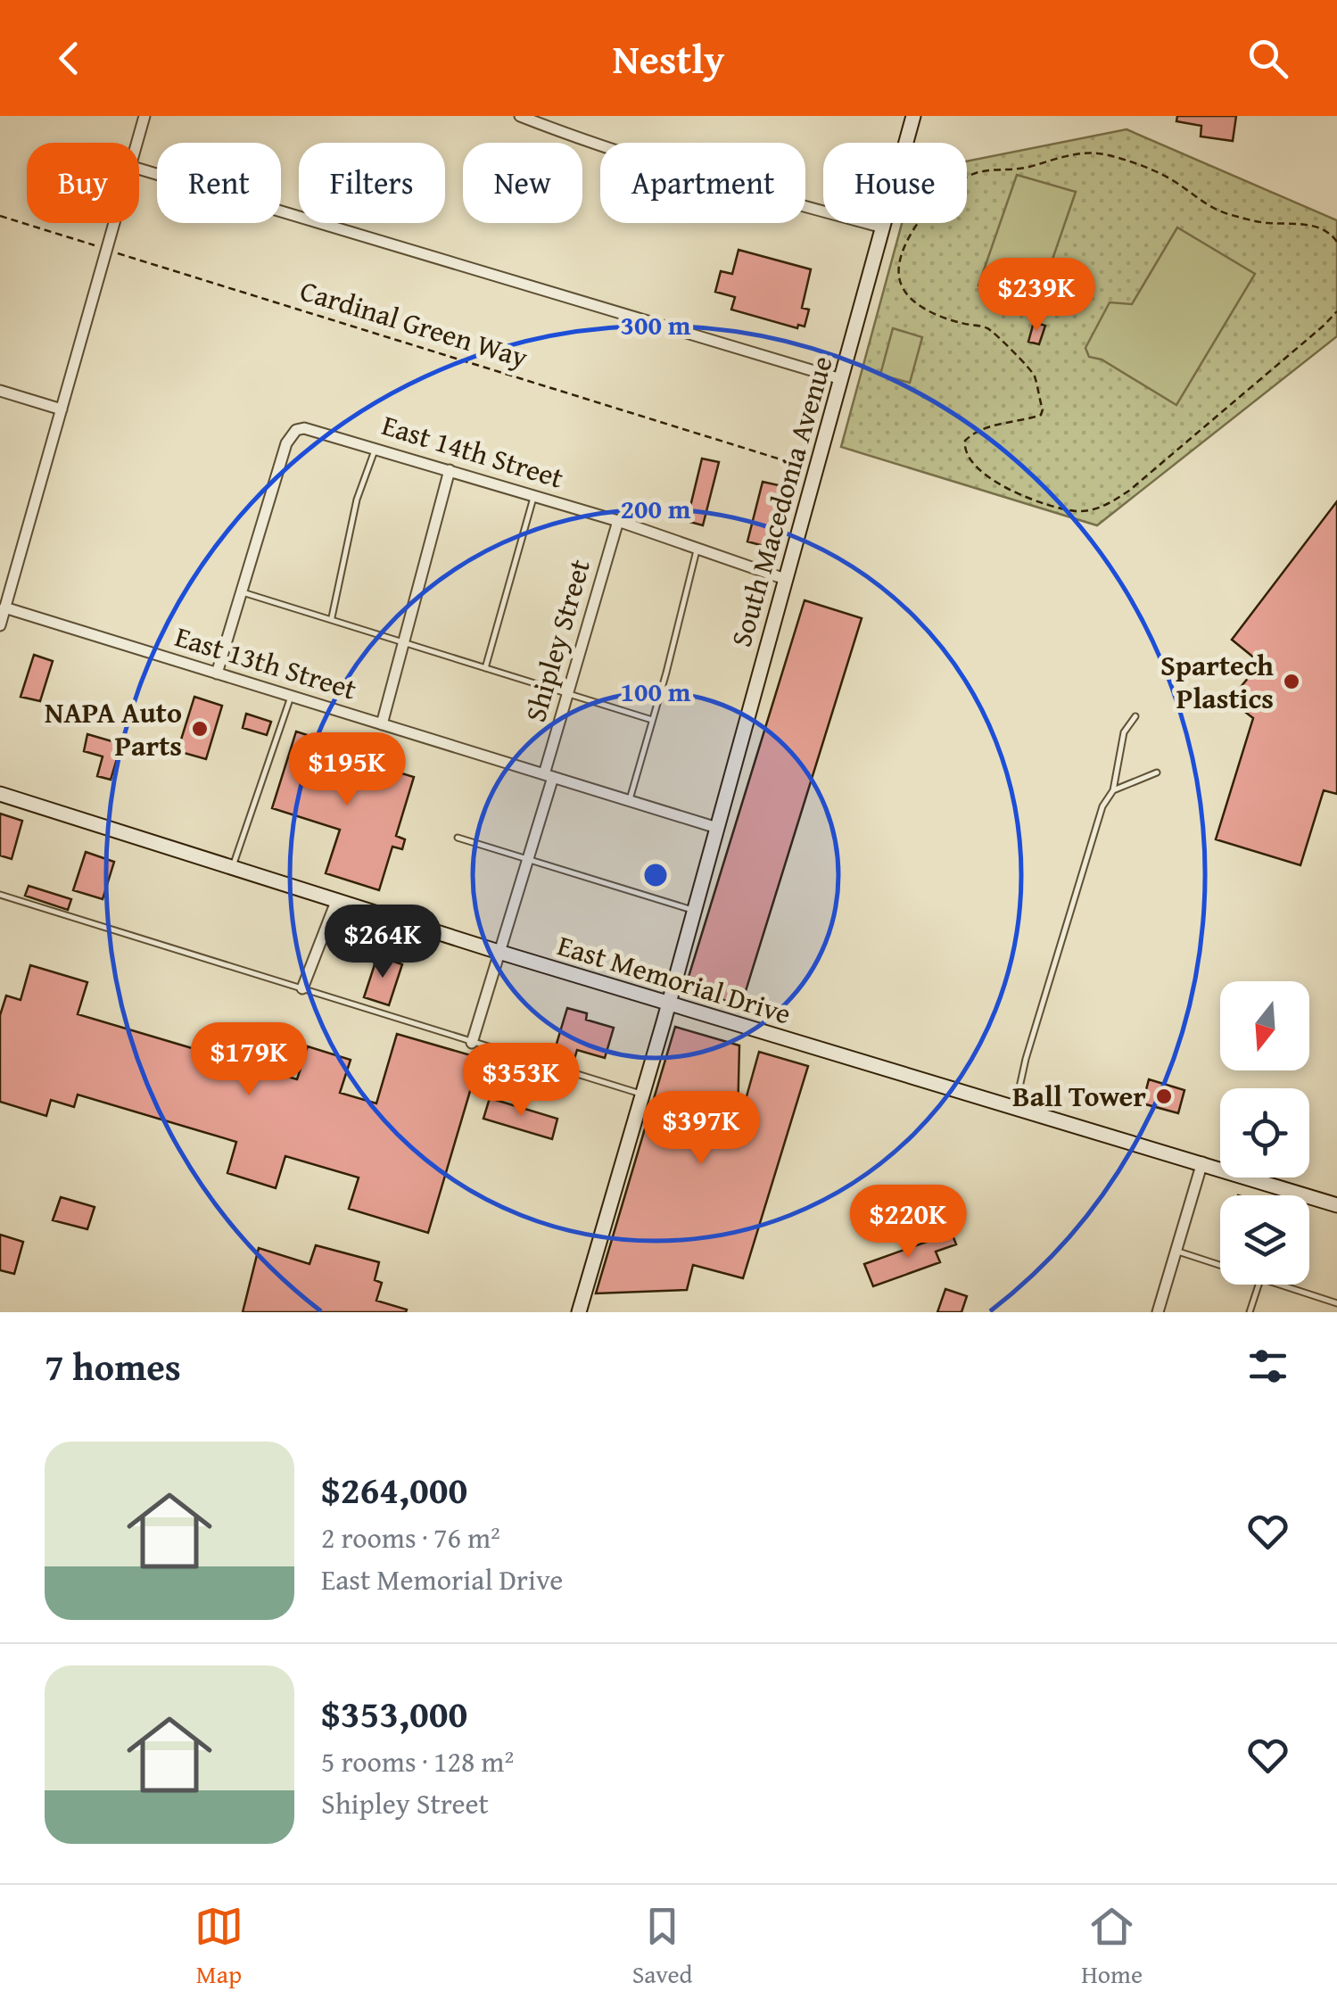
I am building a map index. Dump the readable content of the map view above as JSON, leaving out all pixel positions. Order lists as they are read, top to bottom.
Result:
{
  "streets": {
    "main road": ["South Macedonia Avenue", "East Memorial Drive"],
    "street": ["East 14th Street", "Shipley Street", "East 13th Street"],
    "path": ["Cardinal Green Way"]
  },
  "crossings": [
    ["Cardinal Green Way", "South Macedonia Avenue"],
    ["East 14th Street", "South Macedonia Avenue"],
    ["East 14th Street", "Shipley Street"],
    ["South Macedonia Avenue", "East 13th Street"],
    ["South Macedonia Avenue", "East Memorial Drive"],
    ["Shipley Street", "East 13th Street"],
    ["Shipley Street", "East Memorial Drive"]
  ],
  "places": ["Spartech Plastics", "NAPA Auto Parts", "Ball Tower"],
  "north": "bottom",
  "page": {
    "header": "Nestly",
    "chip": [
      "Buy",
      "Rent",
      "Filters",
      "New",
      "Apartment",
      "House"
    ],
    "price": [
      "$239K",
      "$195K",
      "$264K",
      "$179K",
      "$353K",
      "$397K",
      "$220K"
    ],
    "heading": "7 homes",
    "list": [
      {
        "name": "$264,000",
        "note": "2 rooms · 76 m² · East Memorial Drive"
      },
      {
        "name": "$353,000",
        "note": "5 rooms · 128 m² · Shipley Street"
      }
    ],
    "tabs": ["Map", "Saved", "Home"]
  },
  "rings": ["300 m", "200 m", "100 m"]
}
